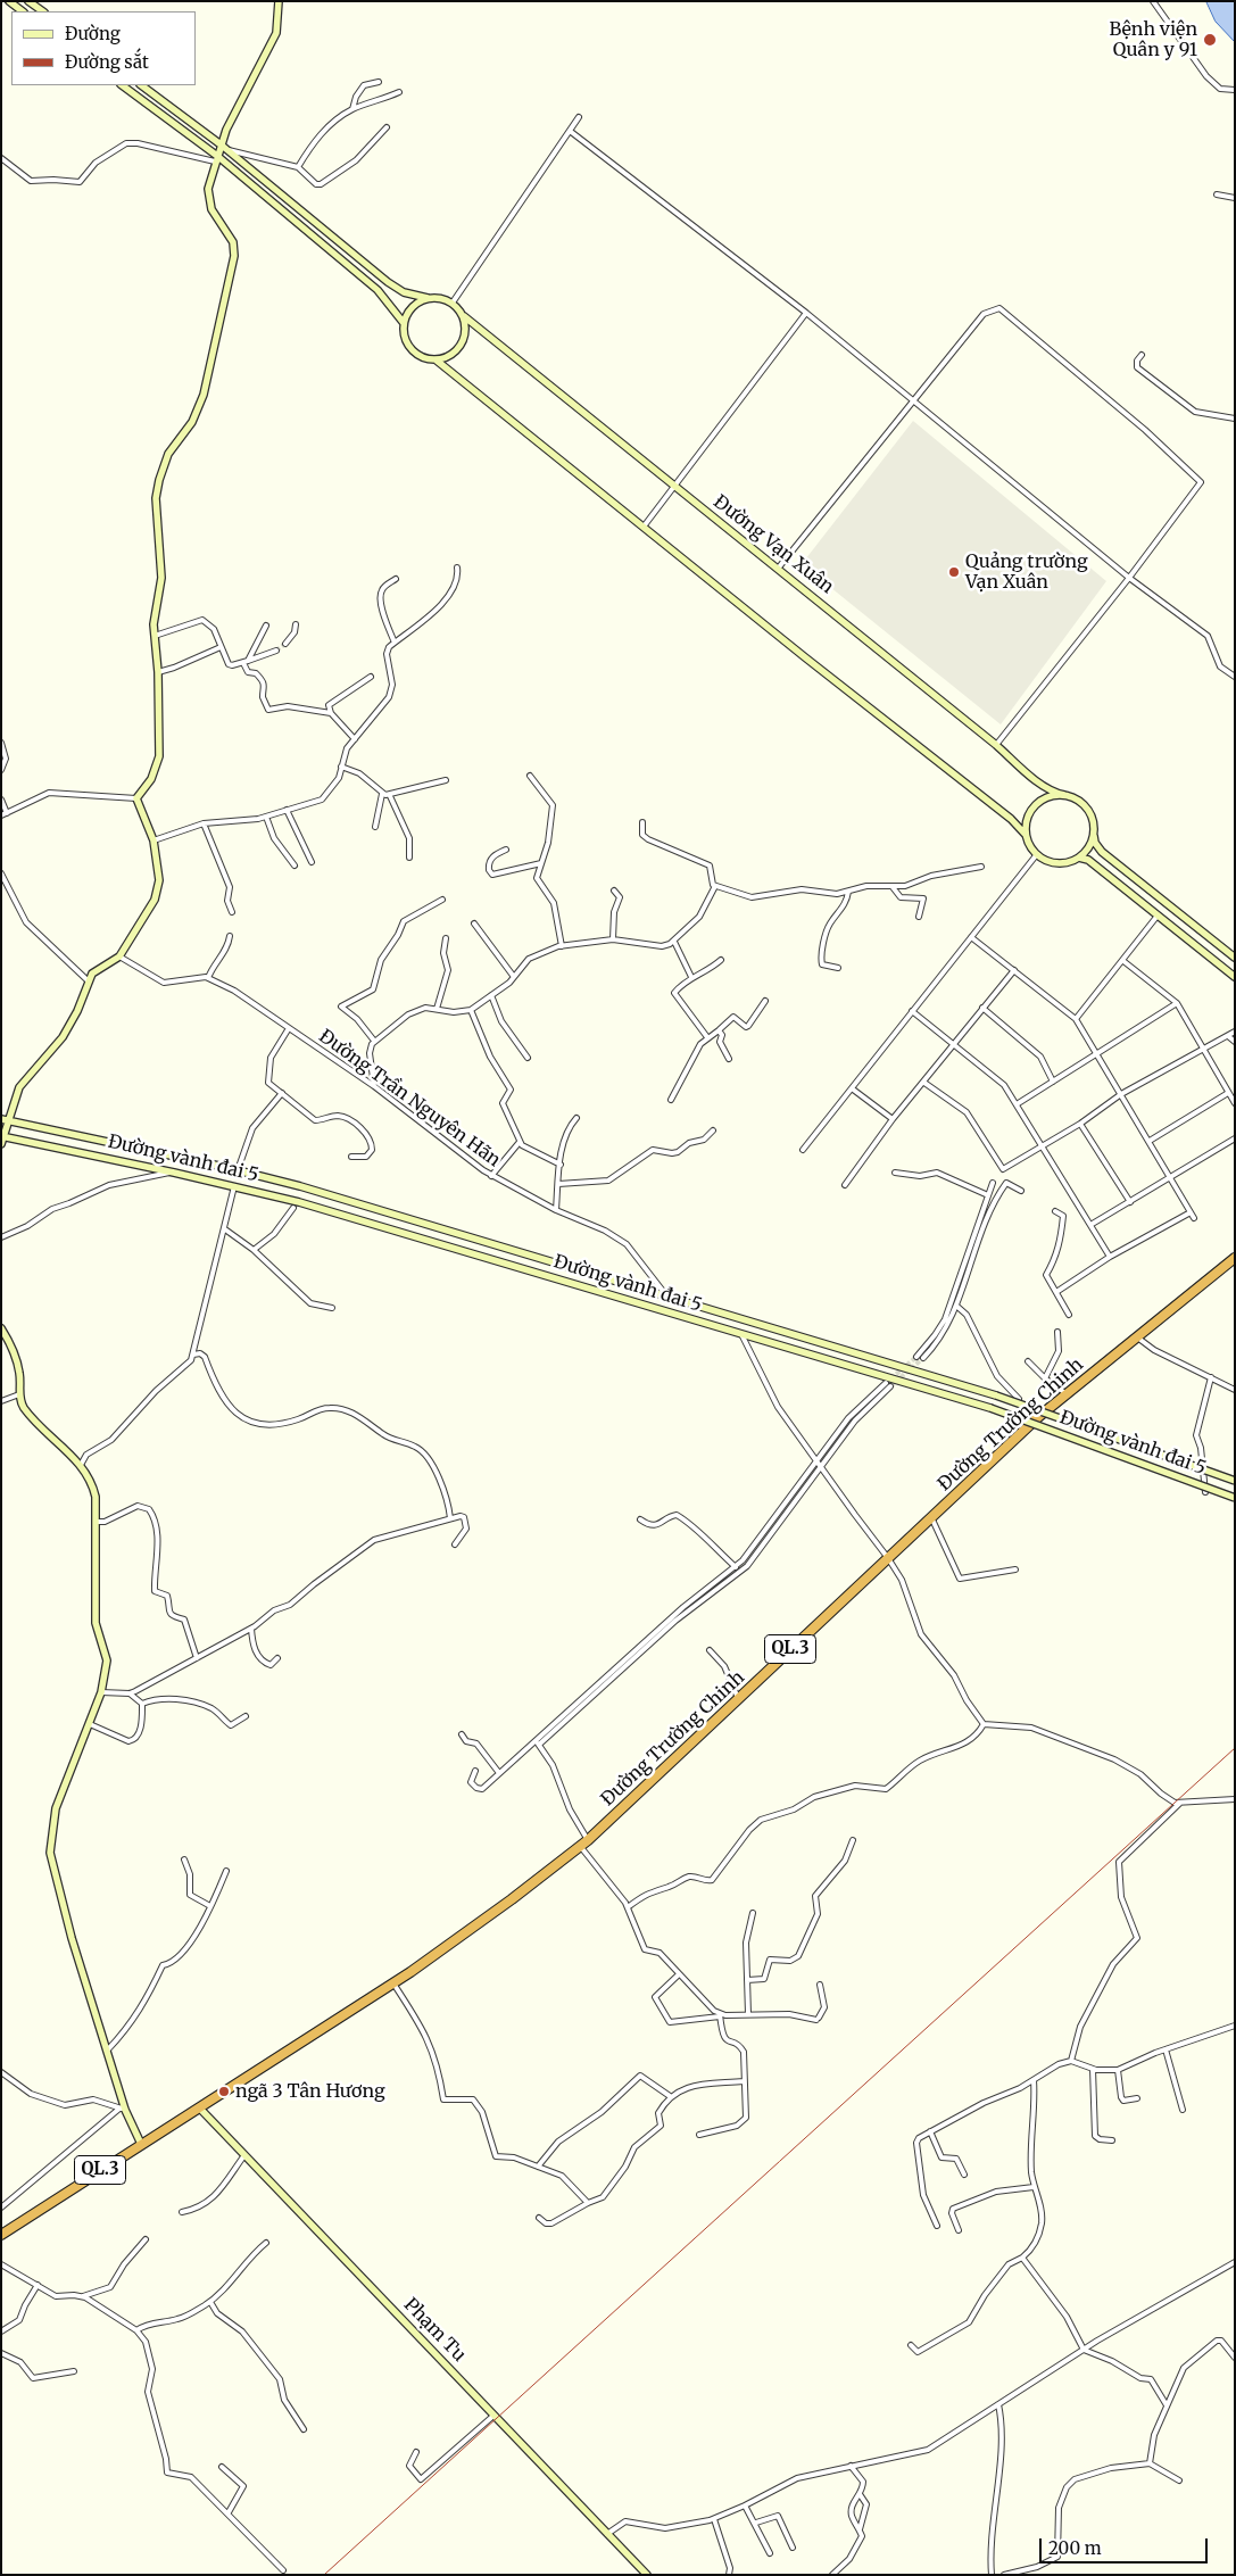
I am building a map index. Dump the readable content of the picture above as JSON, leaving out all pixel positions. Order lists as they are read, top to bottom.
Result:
{
  "streets": {
    "highway": ["Đường Trường Chinh", "QL.3"],
    "street": [
      "Đường Vạn Xuân",
      "Đường Trần Nguyên Hãn",
      "Đường vành đai 5",
      "Phạm Tu"
    ]
  },
  "crossings": [
    ["Đường Trần Nguyên Hãn", "Đường vành đai 5"],
    ["Đường Trường Chinh", "QL.3"],
    ["Đường Trường Chinh", "Phạm Tu"],
    ["QL.3", "Phạm Tu"]
  ],
  "places": ["Bệnh viện Quân y 91", "Quảng trường Vạn Xuân", "ngã 3 Tân Hương"],
  "legend": ["Đường", "Đường sắt"],
  "scale_bar": "200 m"
}
